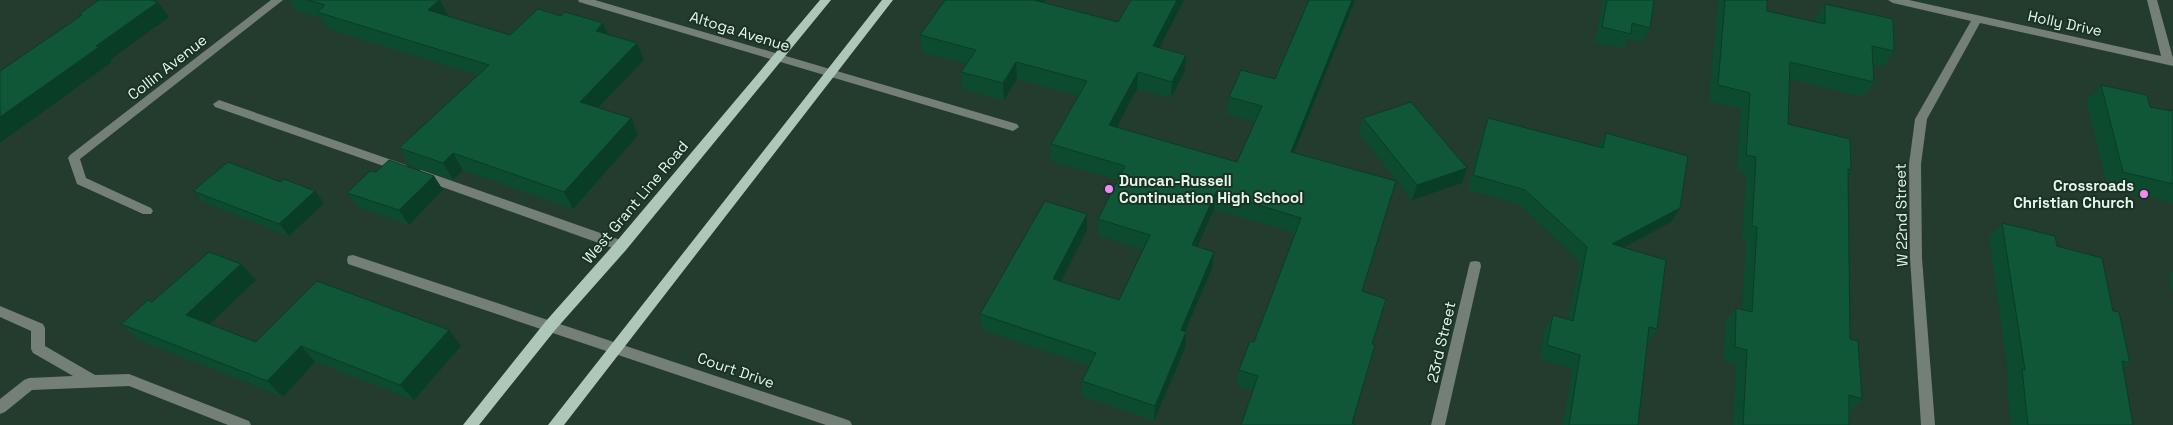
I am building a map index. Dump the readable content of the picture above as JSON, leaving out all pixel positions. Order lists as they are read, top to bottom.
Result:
{
  "streets": {
    "main road": ["West Grant Line Road"],
    "street": [
      "Holly Drive",
      "Altoga Avenue",
      "Collin Avenue",
      "W 22nd Street",
      "23rd Street",
      "Court Drive"
    ]
  },
  "crossings": [
    ["Holly Drive", "W 22nd Street"],
    ["Altoga Avenue", "West Grant Line Road"],
    ["West Grant Line Road", "Court Drive"]
  ],
  "places": ["Duncan-Russell Continuation High School", "Crossroads Christian Church"]
}
